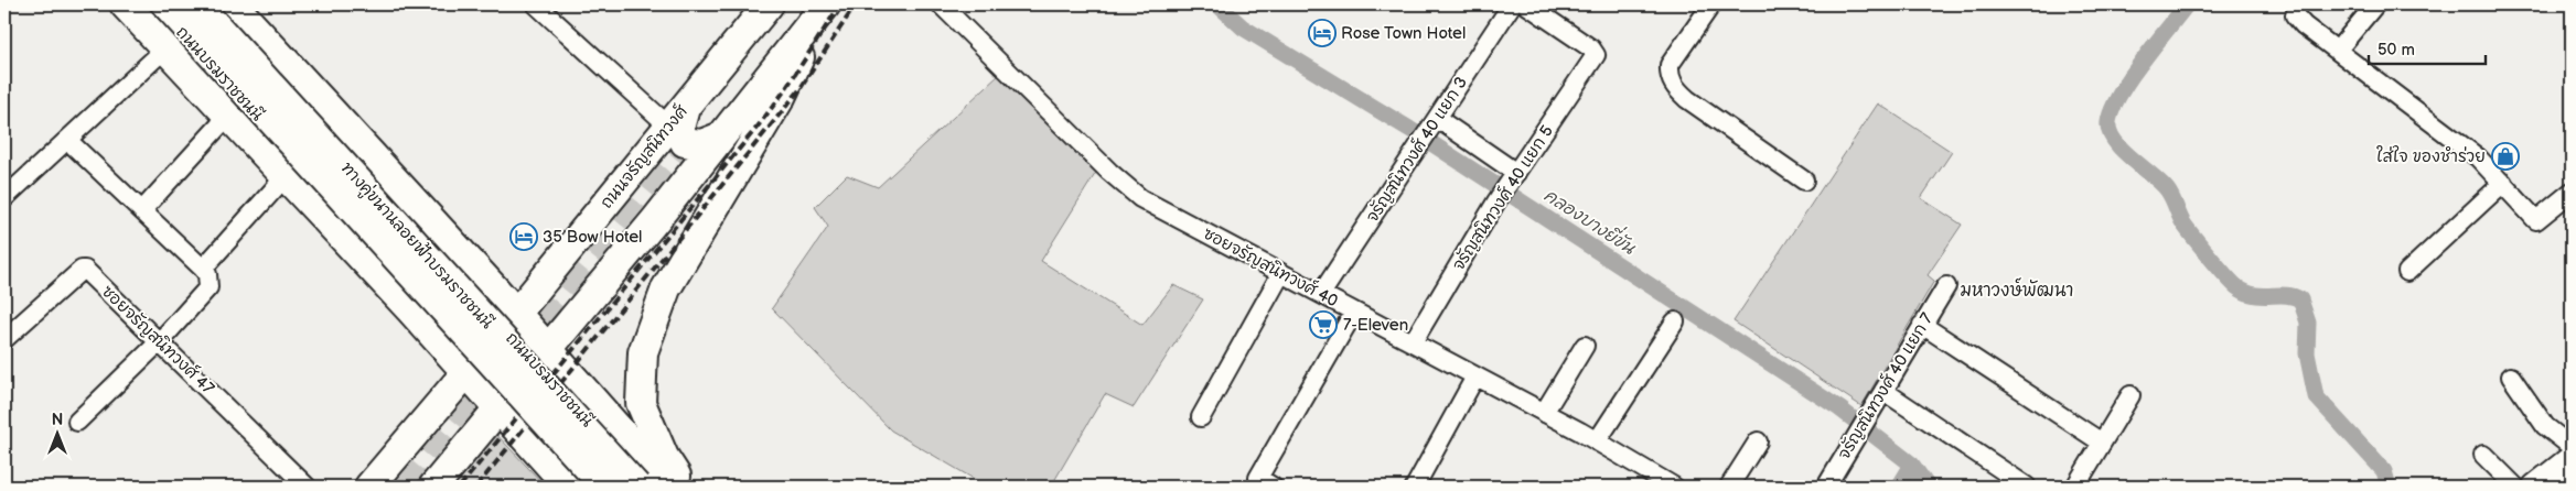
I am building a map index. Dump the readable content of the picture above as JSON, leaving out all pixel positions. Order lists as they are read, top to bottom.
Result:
{
  "streets": {
    "main road": ["ถนนบรมราชชนนี", "ถนนจรัญสนิทวงศ์", "ทางคู่ขนานลอยฟ้าบรมราชชนนี"],
    "street": [
      "จรัญสนิทวงศ์ 40 แยก 3",
      "จรัญสนิทวงศ์ 40 แยก 5",
      "ซอยจรัญสนิทวงศ์ 40",
      "ซอยจรัญสนิทวงศ์ 47",
      "จรัญสนิทวงศ์ 40 แยก 7"
    ]
  },
  "crossings": [
    ["ถนนบรมราชชนนี", "ถนนจรัญสนิทวงศ์"],
    ["จรัญสนิทวงศ์ 40 แยก 3", "ซอยจรัญสนิทวงศ์ 40"],
    ["จรัญสนิทวงศ์ 40 แยก 5", "ซอยจรัญสนิทวงศ์ 40"]
  ],
  "districts": ["มหาวงษ์พัฒนา"],
  "water": ["คลองบางยี่ขัน"],
  "places": {
    "hotel": ["Rose Town Hotel", "35 Bow Hotel"],
    "shop": ["ใส่ใจ ของชำร่วย"],
    "supermarket": ["7-Eleven"]
  },
  "scale_bar": "50 m",
  "north": "top"
}
